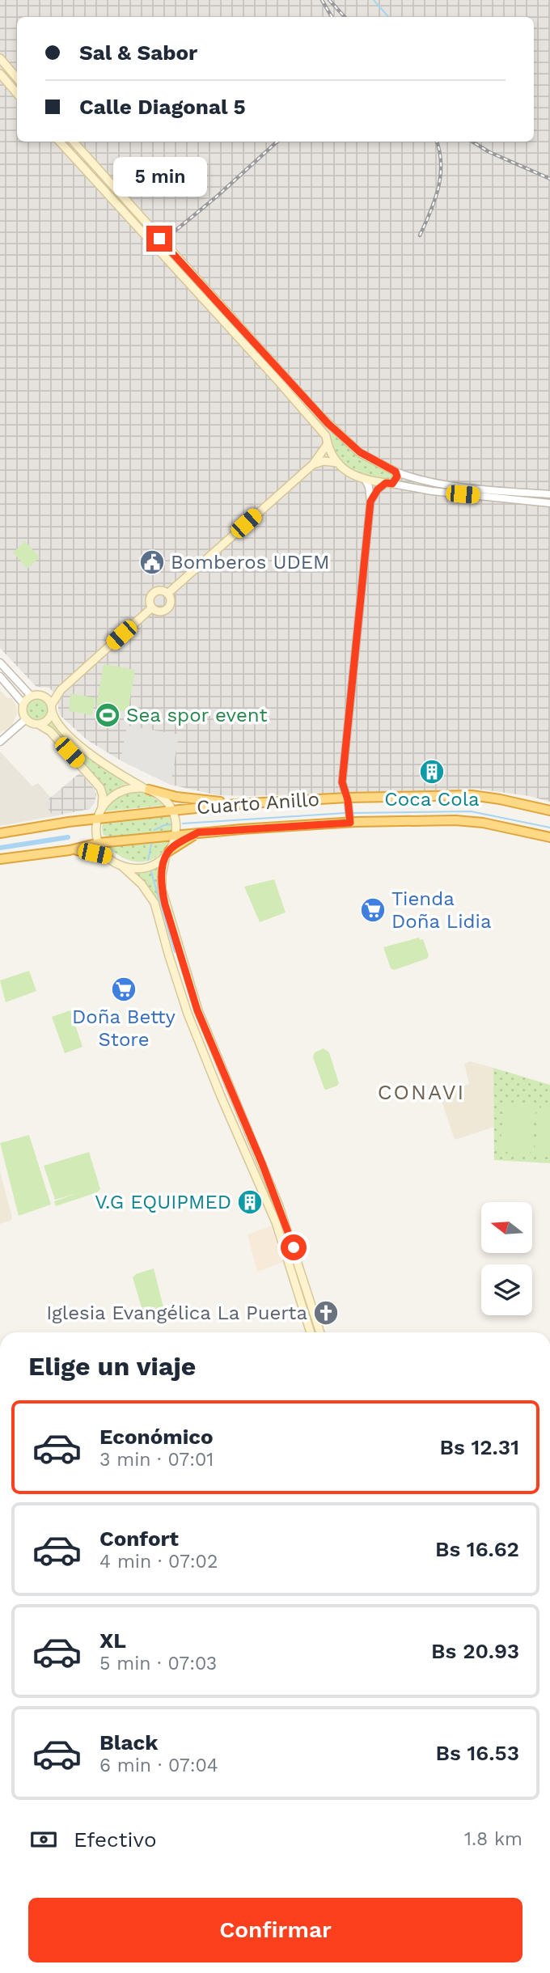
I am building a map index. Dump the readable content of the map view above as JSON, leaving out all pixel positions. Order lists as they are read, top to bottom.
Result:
{
  "streets": {
    "highway": ["Cuarto Anillo"]
  },
  "districts": ["CONAVI"],
  "places": {
    "public building": ["Bomberos UDEM"],
    "sports": ["Sea spor event"],
    "building": ["Coca Cola", "V.G EQUIPMED"],
    "supermarket": ["Tienda Doña Lidia", "Doña Betty Store"],
    "church": ["Iglesia Evangélica La Puerta"]
  },
  "north": "left",
  "page": {
    "banner": ["Sal & Sabor", "Calle Diagonal 5"],
    "bubble": "5 min",
    "heading": "Elige un viaje",
    "list": [
      {
        "name": "Económico",
        "note": "3 min · 07:01",
        "value": "Bs 12.31"
      },
      {
        "name": "Confort",
        "note": "4 min · 07:02",
        "value": "Bs 16.62"
      },
      {
        "name": "XL",
        "note": "5 min · 07:03",
        "value": "Bs 20.93"
      },
      {
        "name": "Black",
        "note": "6 min · 07:04",
        "value": "Bs 16.53"
      }
    ],
    "pay": ["Efectivo", "1.8 km"],
    "buttons": "Confirmar"
  }
}
